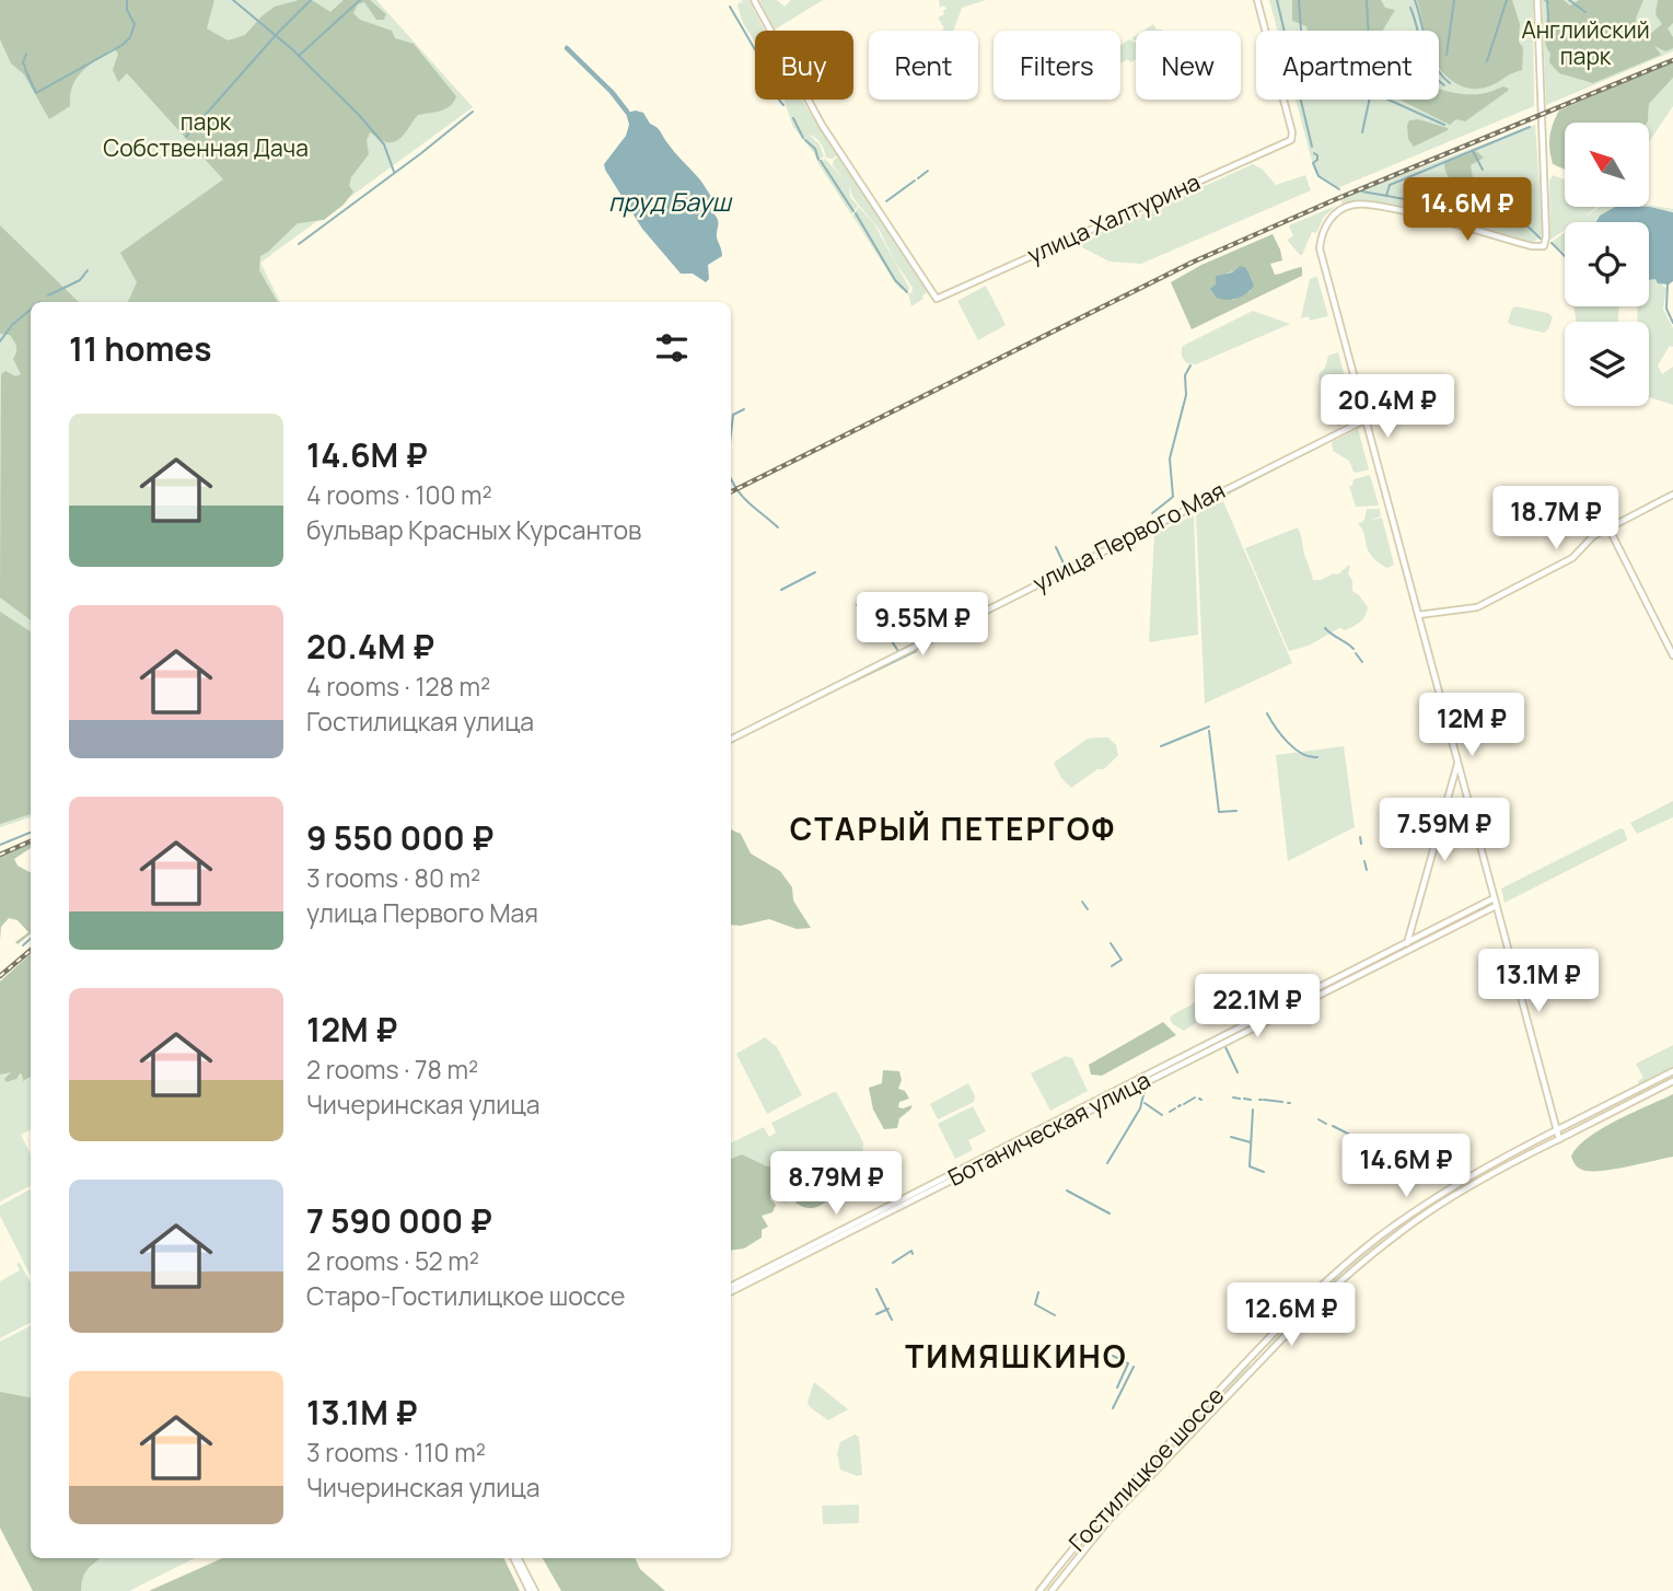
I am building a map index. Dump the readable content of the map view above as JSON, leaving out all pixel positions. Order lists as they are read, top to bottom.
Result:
{
  "streets": {
    "street": [
      "улица Халтурина",
      "улица Первого Мая",
      "Ботаническая улица",
      "Гостилицкое шоссе"
    ]
  },
  "districts": ["СТАРЫЙ ПЕТЕРГОФ", "ТИМЯШКИНО"],
  "water": ["пруд Бауш"],
  "parks": ["Английский парк", "парк Собственная Дача"],
  "north": "top left",
  "page": {
    "chip": [
      "Buy",
      "Rent",
      "Filters",
      "New",
      "Apartment"
    ],
    "price": [
      "14.6M ₽",
      "20.4M ₽",
      "18.7M ₽",
      "9.55M ₽",
      "12M ₽",
      "7.59M ₽",
      "13.1M ₽",
      "22.1M ₽",
      "14.6M ₽",
      "8.79M ₽",
      "12.6M ₽"
    ],
    "heading": "11 homes",
    "list": [
      {
        "name": "14.6M ₽",
        "note": "4 rooms · 100 m² · бульвар Красных Курсантов"
      },
      {
        "name": "20.4M ₽",
        "note": "4 rooms · 128 m² · Гостилицкая улица"
      },
      {
        "name": "9 550 000 ₽",
        "note": "3 rooms · 80 m² · улица Первого Мая"
      },
      {
        "name": "12M ₽",
        "note": "2 rooms · 78 m² · Чичеринская улица"
      },
      {
        "name": "7 590 000 ₽",
        "note": "2 rooms · 52 m² · Старо-Гостилицкое шоссе"
      },
      {
        "name": "13.1M ₽",
        "note": "3 rooms · 110 m² · Чичеринская улица"
      }
    ]
  }
}
